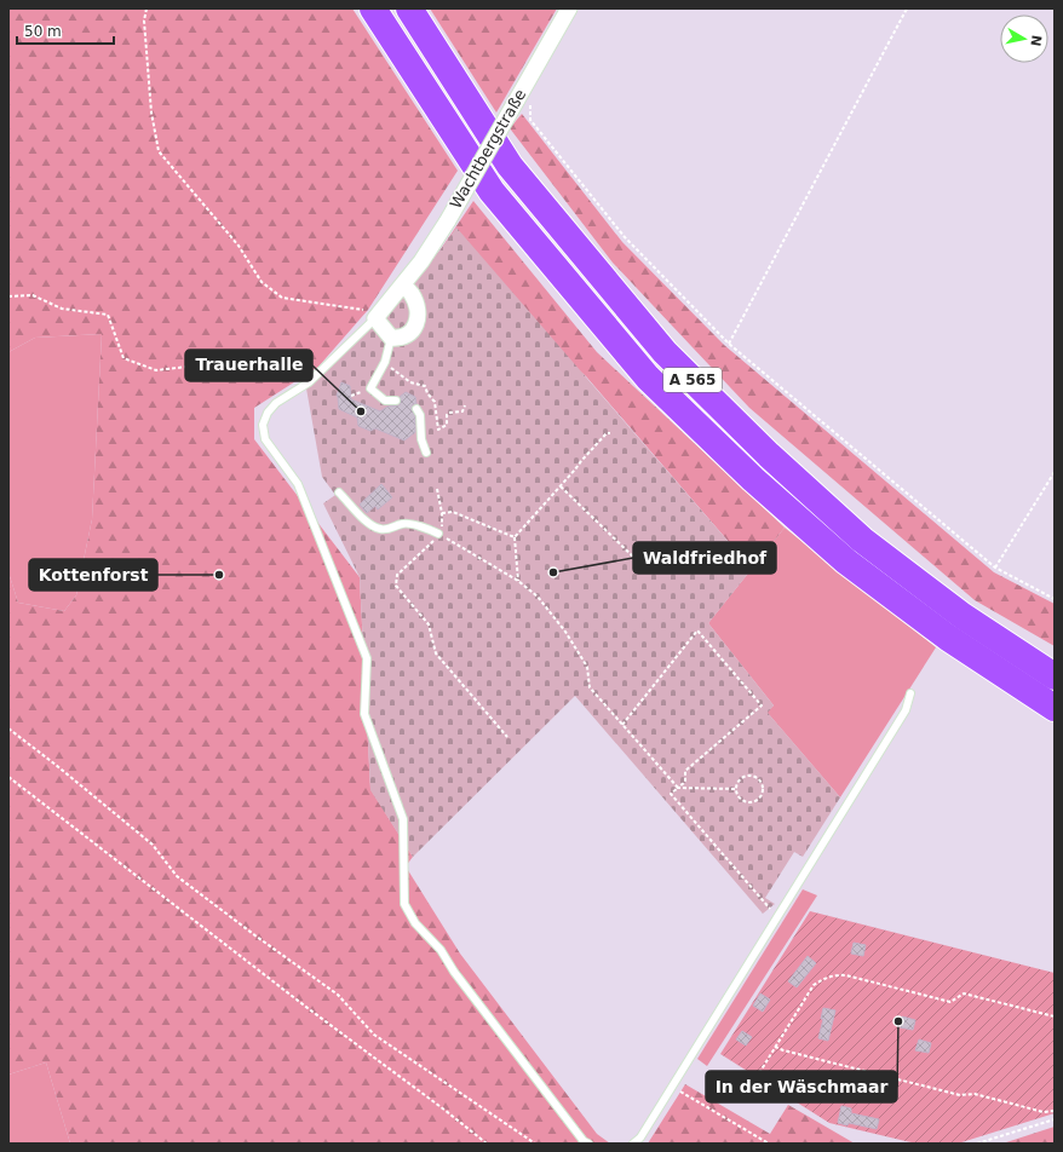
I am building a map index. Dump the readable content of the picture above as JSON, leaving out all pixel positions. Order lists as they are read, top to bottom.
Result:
{
  "streets": {
    "highway": ["A 565"],
    "street": ["Wachtbergstraße"]
  },
  "places": [
    "Trauerhalle",
    "Waldfriedhof",
    "Kottenforst",
    "In der Wäschmaar"
  ],
  "scale_bar": "50 m",
  "north": "right"
}
